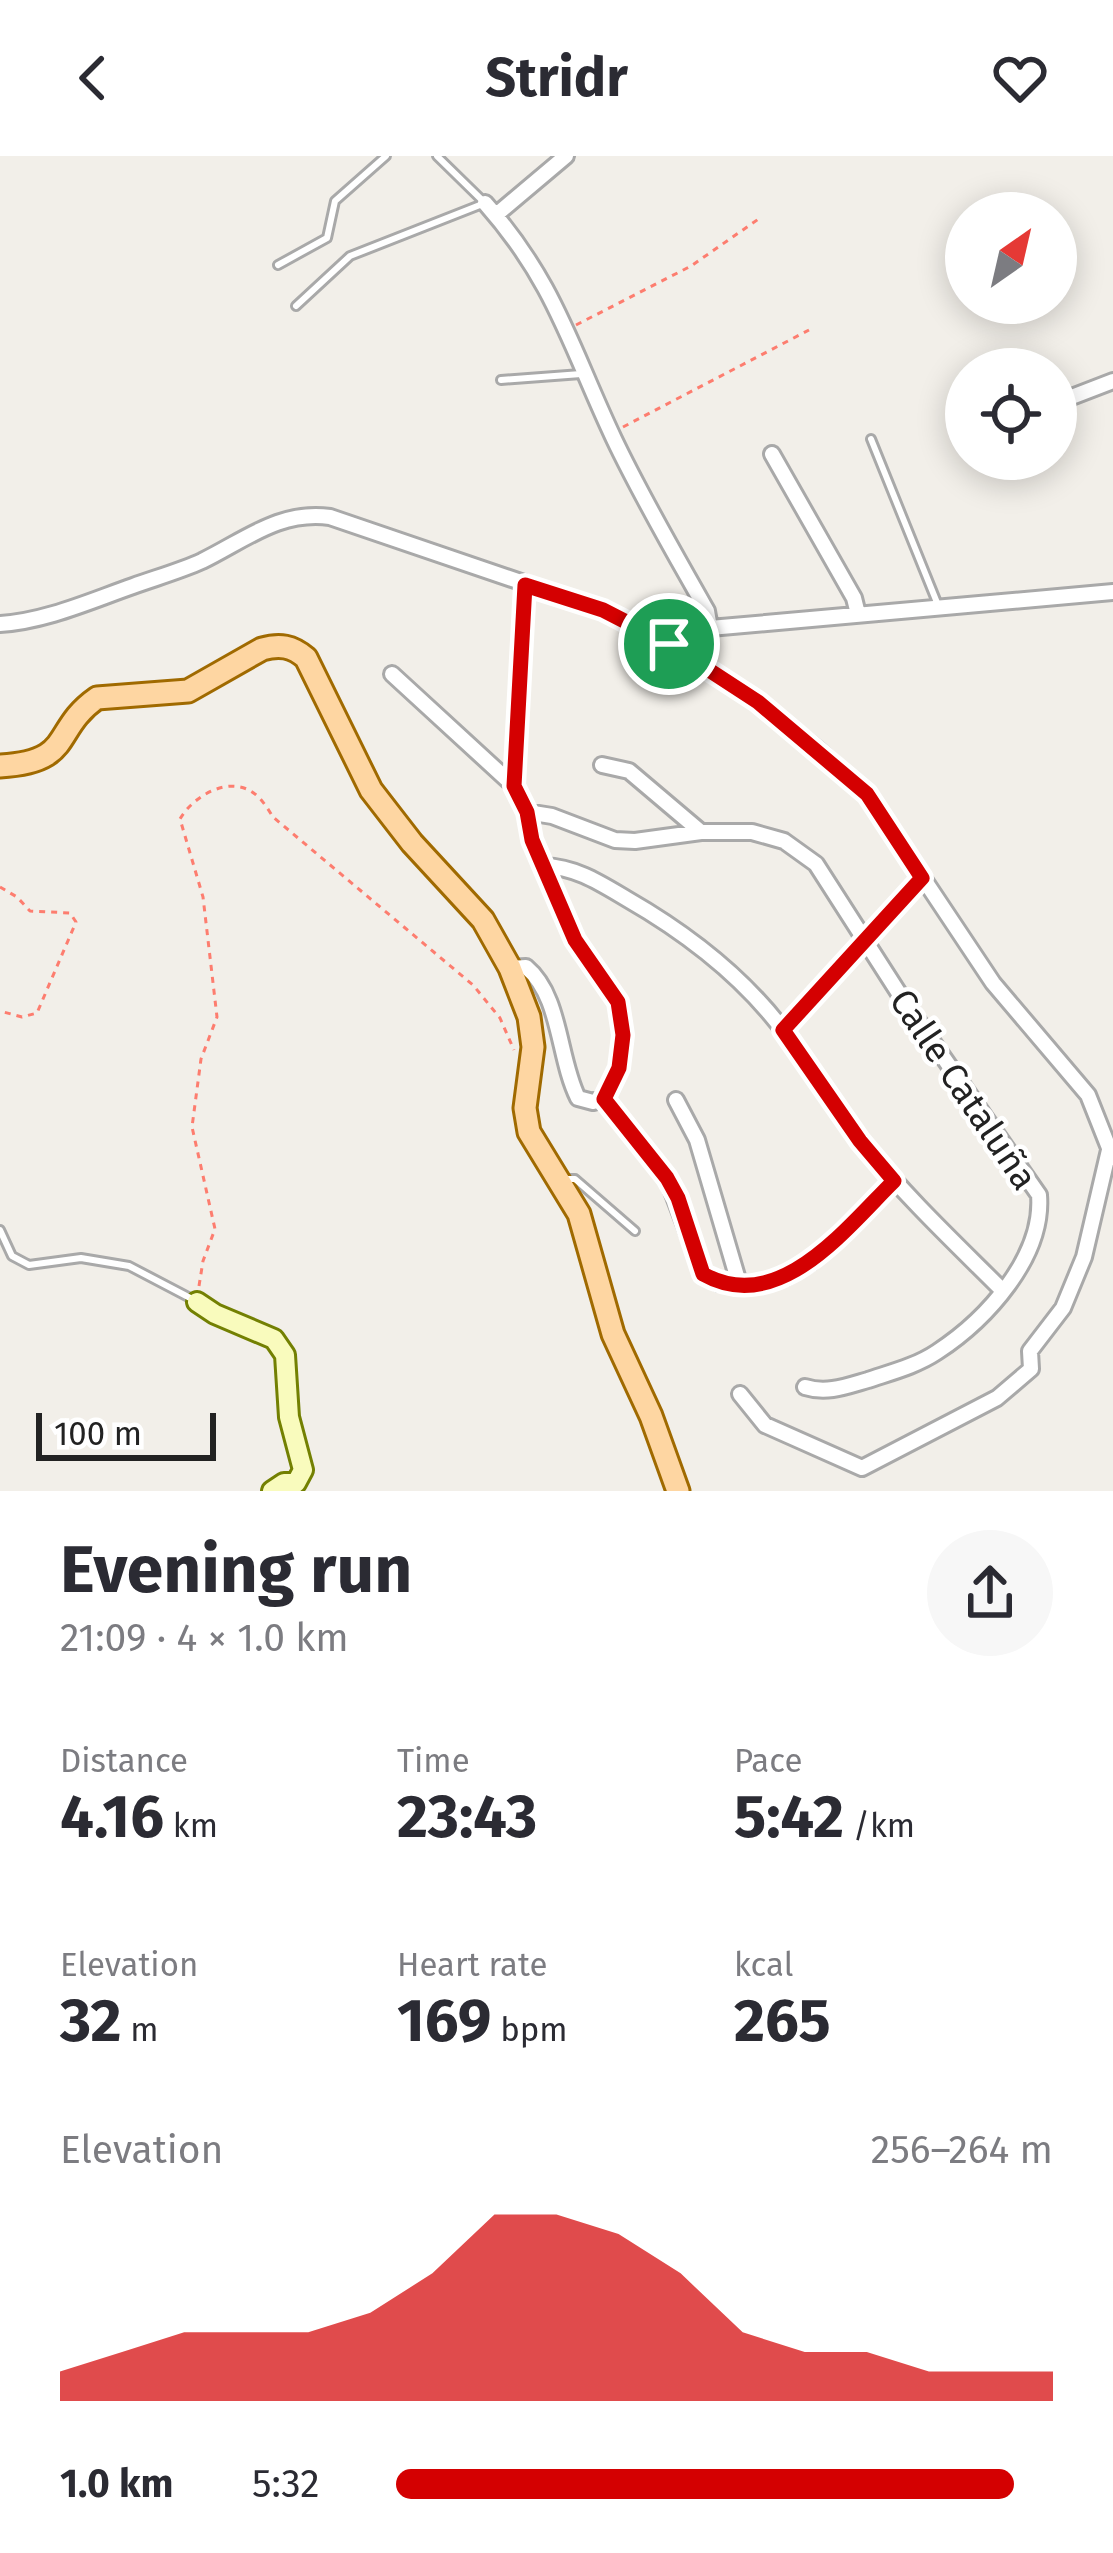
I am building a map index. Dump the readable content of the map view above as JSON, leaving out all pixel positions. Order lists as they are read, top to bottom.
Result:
{
  "streets": {
    "street": ["Calle Cataluña"]
  },
  "scale_bar": "100 m",
  "north": "top right",
  "page": {
    "header": "Stridr",
    "scale": "100 m",
    "heading": ["Evening run", "21:09 · 4 × 1.0 km"],
    "stats": [
      ["Distance", "4.16 km"],
      ["Time", "23:43"],
      ["Pace", "5:42 /km"],
      ["Elevation", "32 m"],
      ["Heart rate", "169 bpm"],
      ["kcal", "265"]
    ],
    "chart": ["Elevation", "256–264 m"],
    "list": [
      {
        "name": "1.0 km",
        "note": "5:32"
      }
    ]
  }
}
